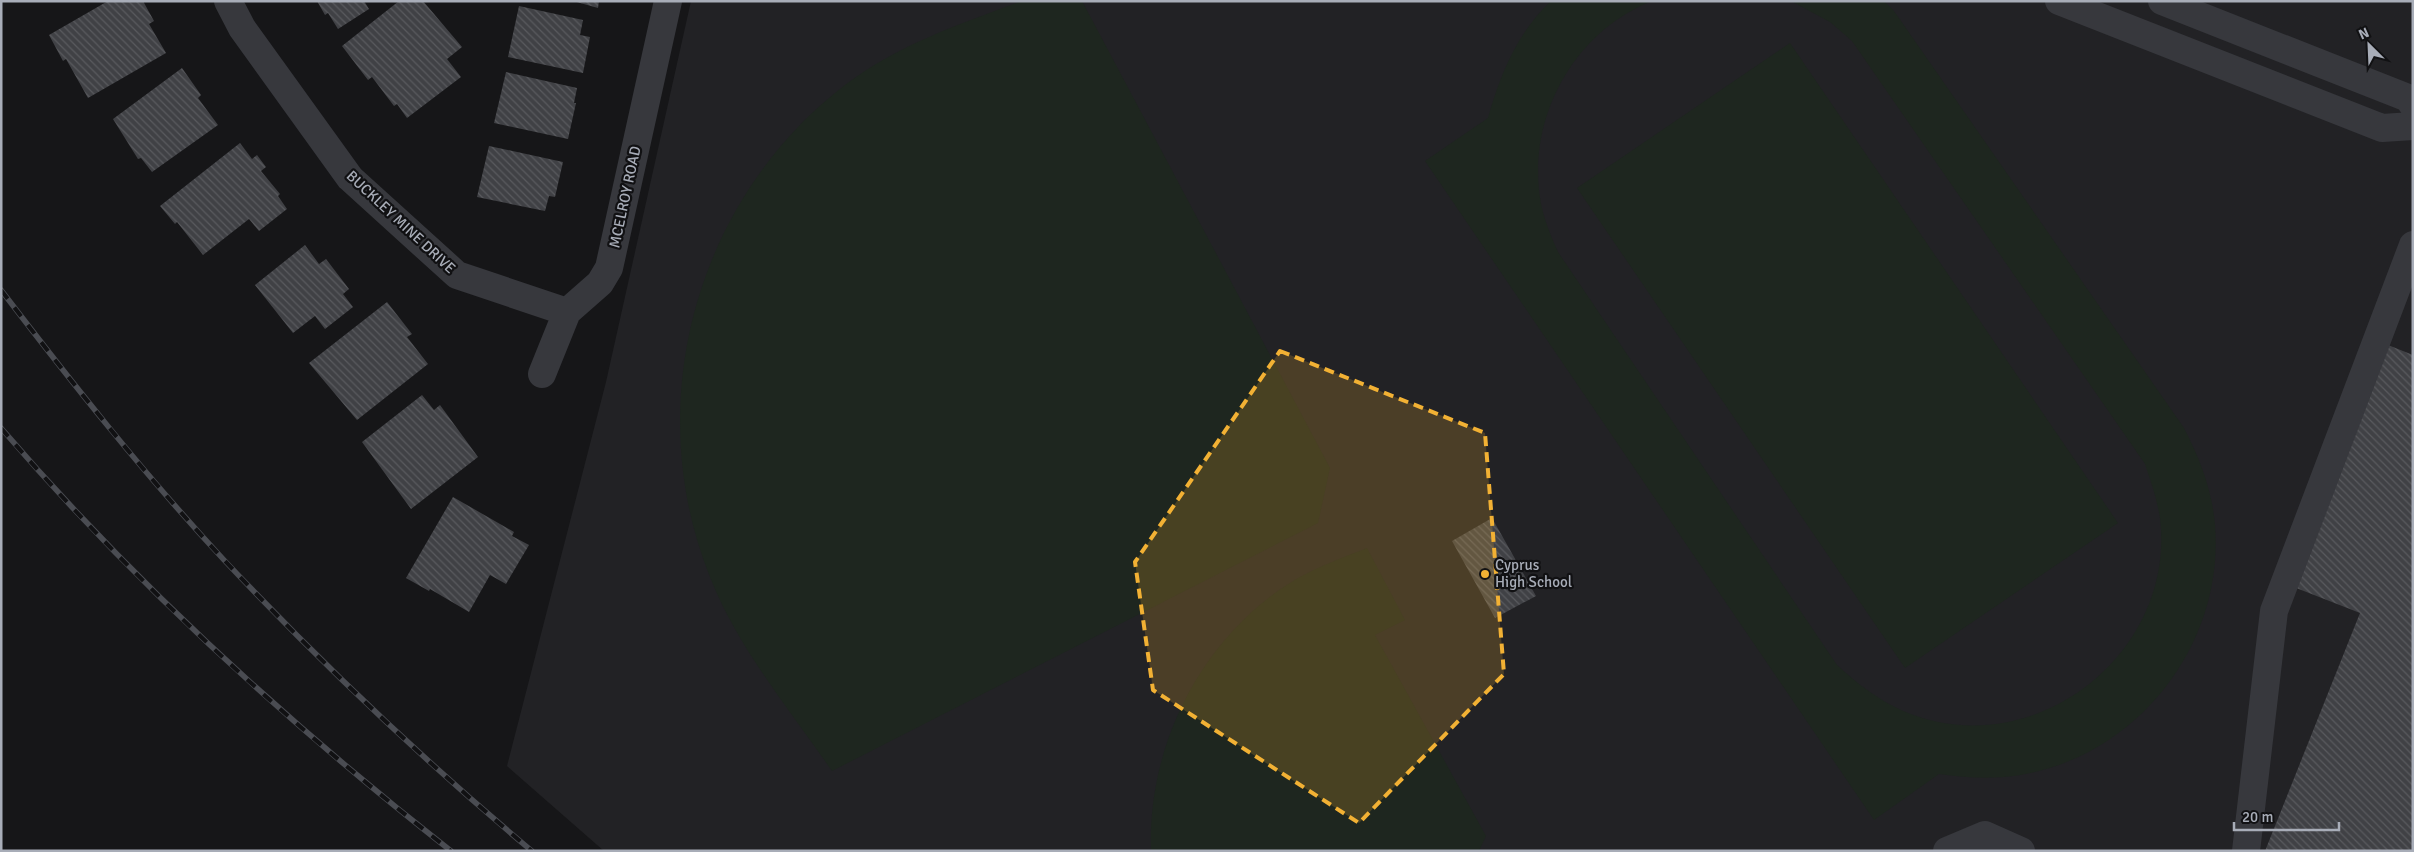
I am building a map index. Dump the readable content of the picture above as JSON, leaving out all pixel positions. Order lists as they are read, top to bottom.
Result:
{
  "streets": {
    "street": ["MCELROY ROAD", "BUCKLEY MINE DRIVE"]
  },
  "crossings": [
    ["MCELROY ROAD", "BUCKLEY MINE DRIVE"]
  ],
  "places": ["Cyprus High School"],
  "scale_bar": "20 m",
  "north": "top left"
}
